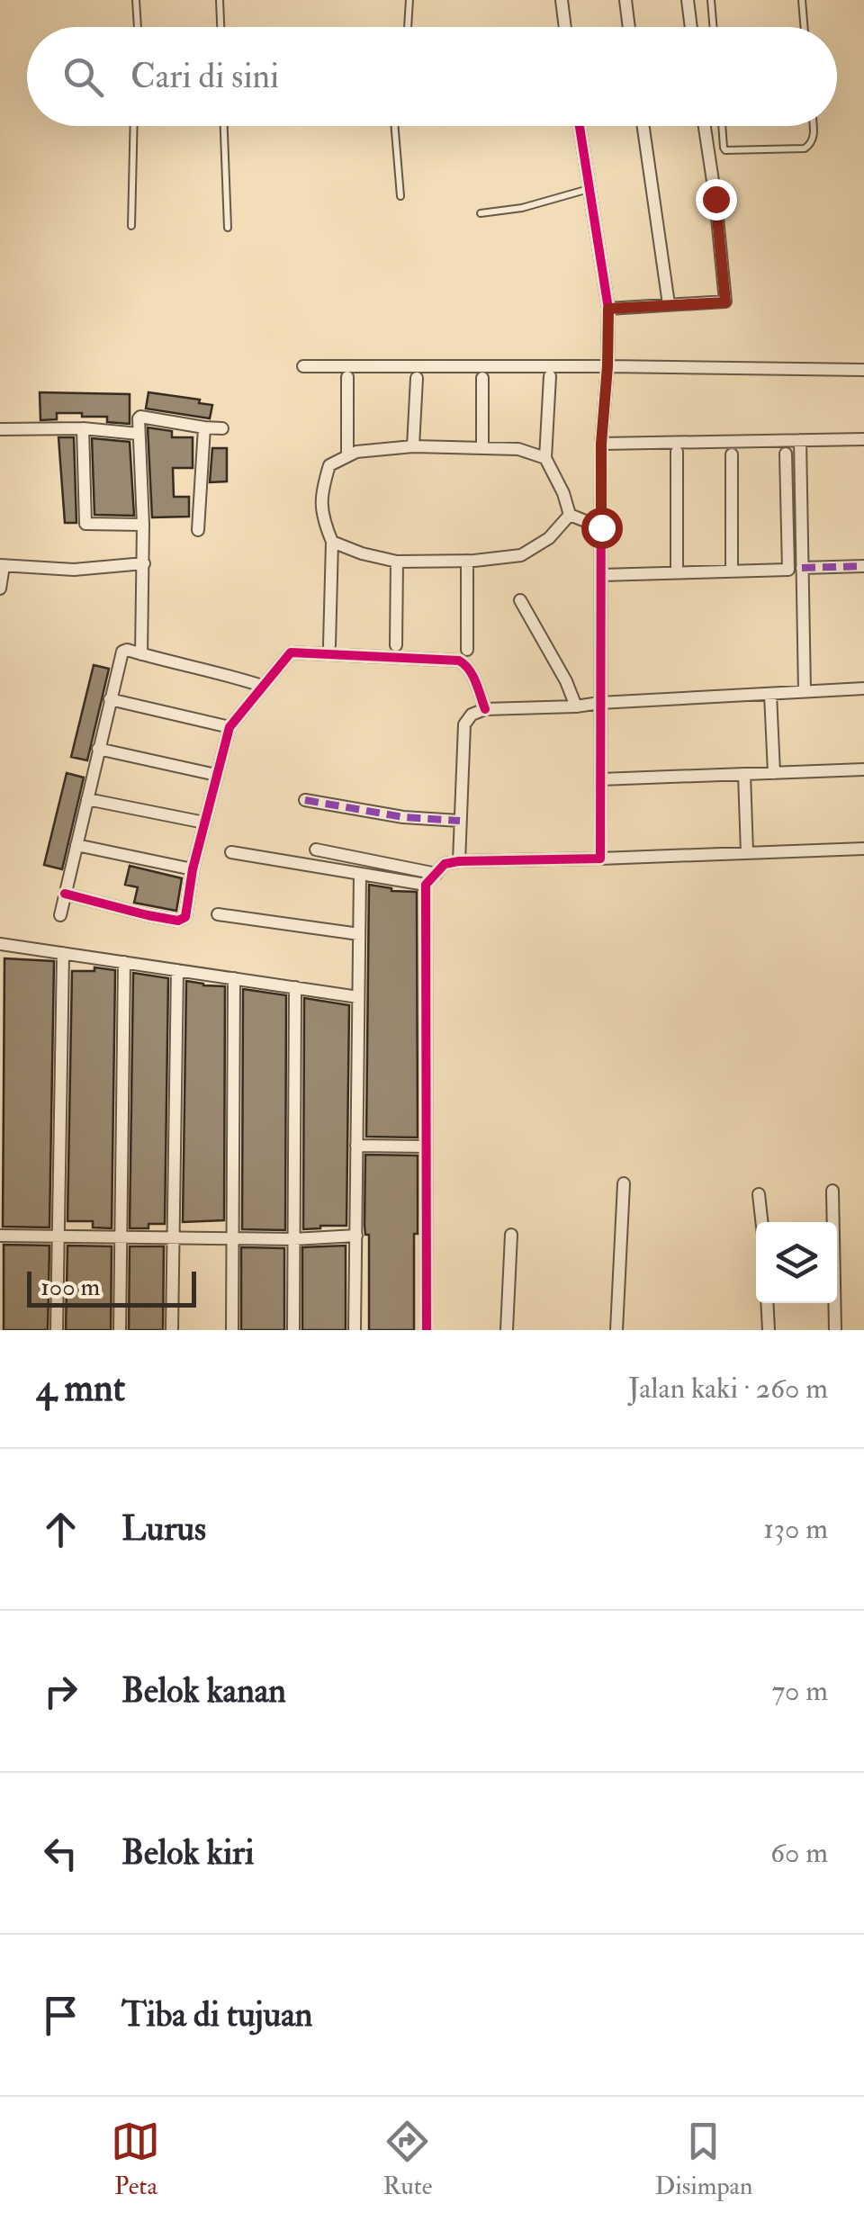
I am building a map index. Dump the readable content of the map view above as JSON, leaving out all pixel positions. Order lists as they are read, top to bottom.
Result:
{
  "scale_bar": "100 m",
  "page": {
    "search": "Cari di sini",
    "scale": "100 m",
    "heading": ["4 mnt", "Jalan kaki · 260 m"],
    "list": [
      ["Lurus", "130 m"],
      ["Belok kanan", "70 m"],
      ["Belok kiri", "60 m"],
      "Tiba di tujuan"
    ],
    "nav": ["Peta", "Rute", "Disimpan"]
  }
}
